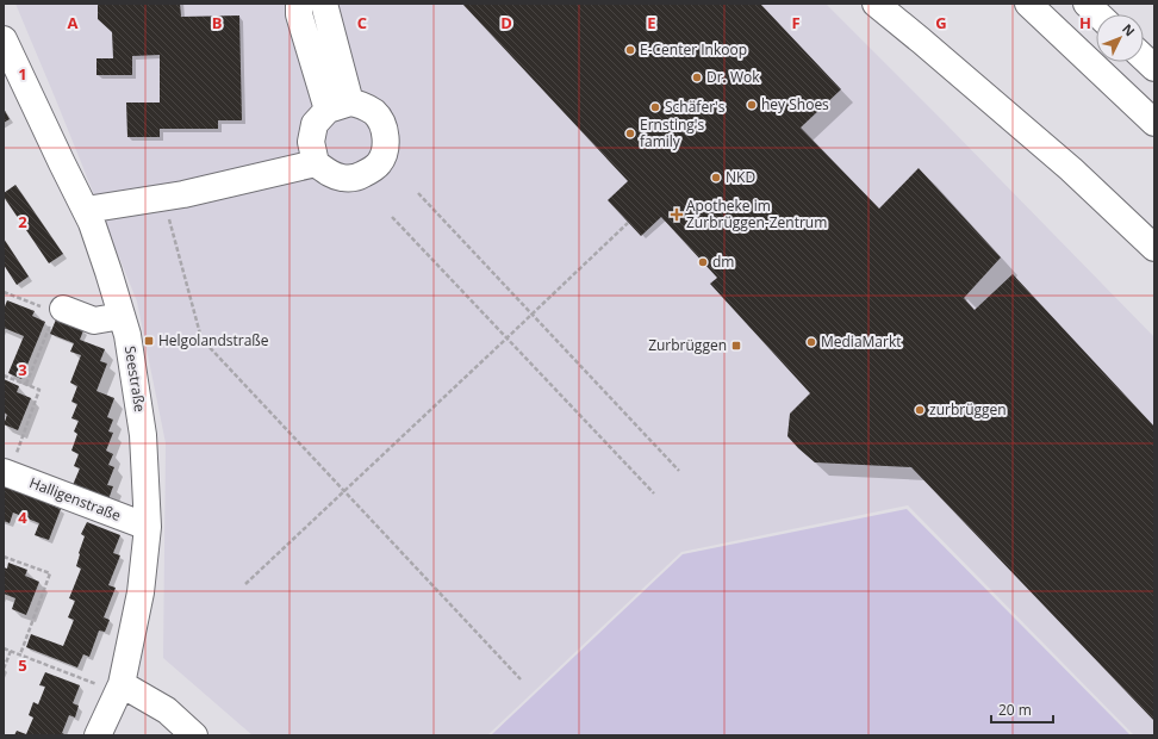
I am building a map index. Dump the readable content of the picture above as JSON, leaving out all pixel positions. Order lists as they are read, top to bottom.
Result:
{
  "streets": {
    "main road": ["Seestraße", "Halligenstraße"]
  },
  "crossings": [
    ["Seestraße", "Halligenstraße"]
  ],
  "places": {
    "other": [
      "E-Center Inkoop",
      "Dr. Wok",
      "hey Shoes",
      "Schäfer's",
      "Ernsting's family",
      "NKD",
      "dm",
      "MediaMarkt",
      "zurbrüggen"
    ],
    "health": ["Apotheke im Zurbrüggen-Zentrum"],
    "transit": ["Helgolandstraße", "Zurbrüggen"]
  },
  "scale_bar": "20 m",
  "north": "top right",
  "grid": {
    "columns": [
      "A",
      "B",
      "C",
      "D",
      "E",
      "F",
      "G",
      "H"
    ],
    "rows": [
      "1",
      "2",
      "3",
      "4",
      "5"
    ]
  }
}
